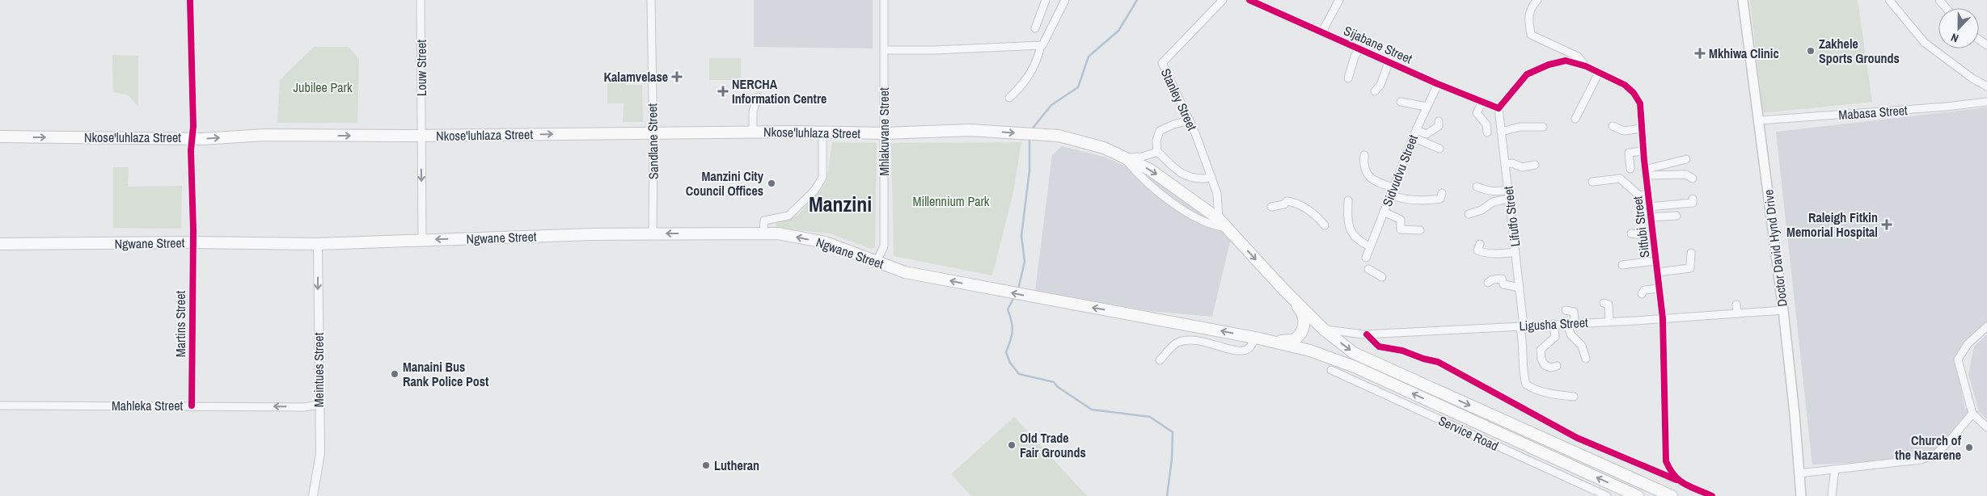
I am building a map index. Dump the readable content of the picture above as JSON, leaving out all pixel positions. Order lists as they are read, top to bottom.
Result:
{
  "streets": {
    "main road": ["Nkose'luhlaza Street", "Ngwane Street", "Doctor David Hynd Drive"],
    "street": [
      "Sijabane Street",
      "Louw Street",
      "Stanley Street",
      "Mabasa Street",
      "Mhlakuvane Street",
      "Sandlane Street",
      "Sidvudvu Street",
      "Lifutfo Street",
      "Sitfubi Street",
      "Martins Street",
      "Ligusha Street",
      "Meintues Street",
      "Mahleka Street",
      "Service Road"
    ]
  },
  "crossings": [
    ["Sijabane Street", "Sidvudvu Street"],
    ["Sijabane Street", "Lifutfo Street"],
    ["Sijabane Street", "Sitfubi Street"],
    ["Louw Street", "Nkose'luhlaza Street"],
    ["Louw Street", "Ngwane Street"],
    ["Stanley Street", "Nkose'luhlaza Street"],
    ["Mabasa Street", "Doctor David Hynd Drive"],
    ["Mhlakuvane Street", "Nkose'luhlaza Street"],
    ["Mhlakuvane Street", "Ngwane Street"],
    ["Nkose'luhlaza Street", "Sandlane Street"],
    ["Nkose'luhlaza Street", "Martins Street"],
    ["Sandlane Street", "Ngwane Street"],
    ["Lifutfo Street", "Sitfubi Street"],
    ["Lifutfo Street", "Ligusha Street"],
    ["Sitfubi Street", "Ligusha Street"],
    ["Ngwane Street", "Martins Street"],
    ["Ngwane Street", "Meintues Street"],
    ["Doctor David Hynd Drive", "Ligusha Street"],
    ["Martins Street", "Mahleka Street"],
    ["Meintues Street", "Mahleka Street"]
  ],
  "one_way": [
    "Louw Street",
    "Nkose'luhlaza Street",
    "Ngwane Street",
    "Meintues Street",
    "Mahleka Street"
  ],
  "districts": ["Manzini"],
  "parks": ["Jubilee Park", "Millennium Park"],
  "places": {
    "other": [
      "Zakhele Sports Grounds",
      "Manzini City Council Offices",
      "Manaini Bus Rank Police Post",
      "Old Trade Fair Grounds",
      "Church of the Nazarene",
      "Lutheran"
    ],
    "health": [
      "Mkhiwa Clinic",
      "Kalamvelase",
      "NERCHA Information Centre",
      "Raleigh Fitkin Memorial Hospital"
    ]
  },
  "north": "bottom"
}
